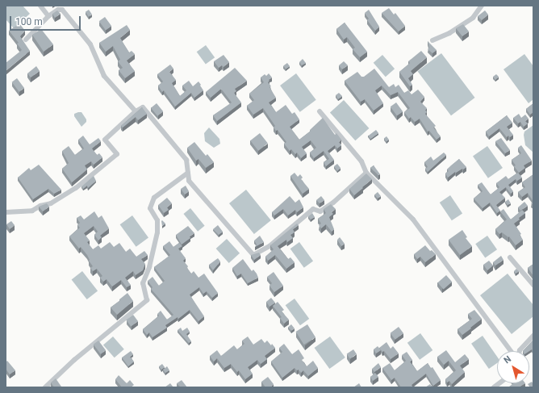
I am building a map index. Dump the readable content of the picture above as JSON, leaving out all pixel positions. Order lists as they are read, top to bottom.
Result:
{
  "scale_bar": "100 m",
  "north": "top left"
}
